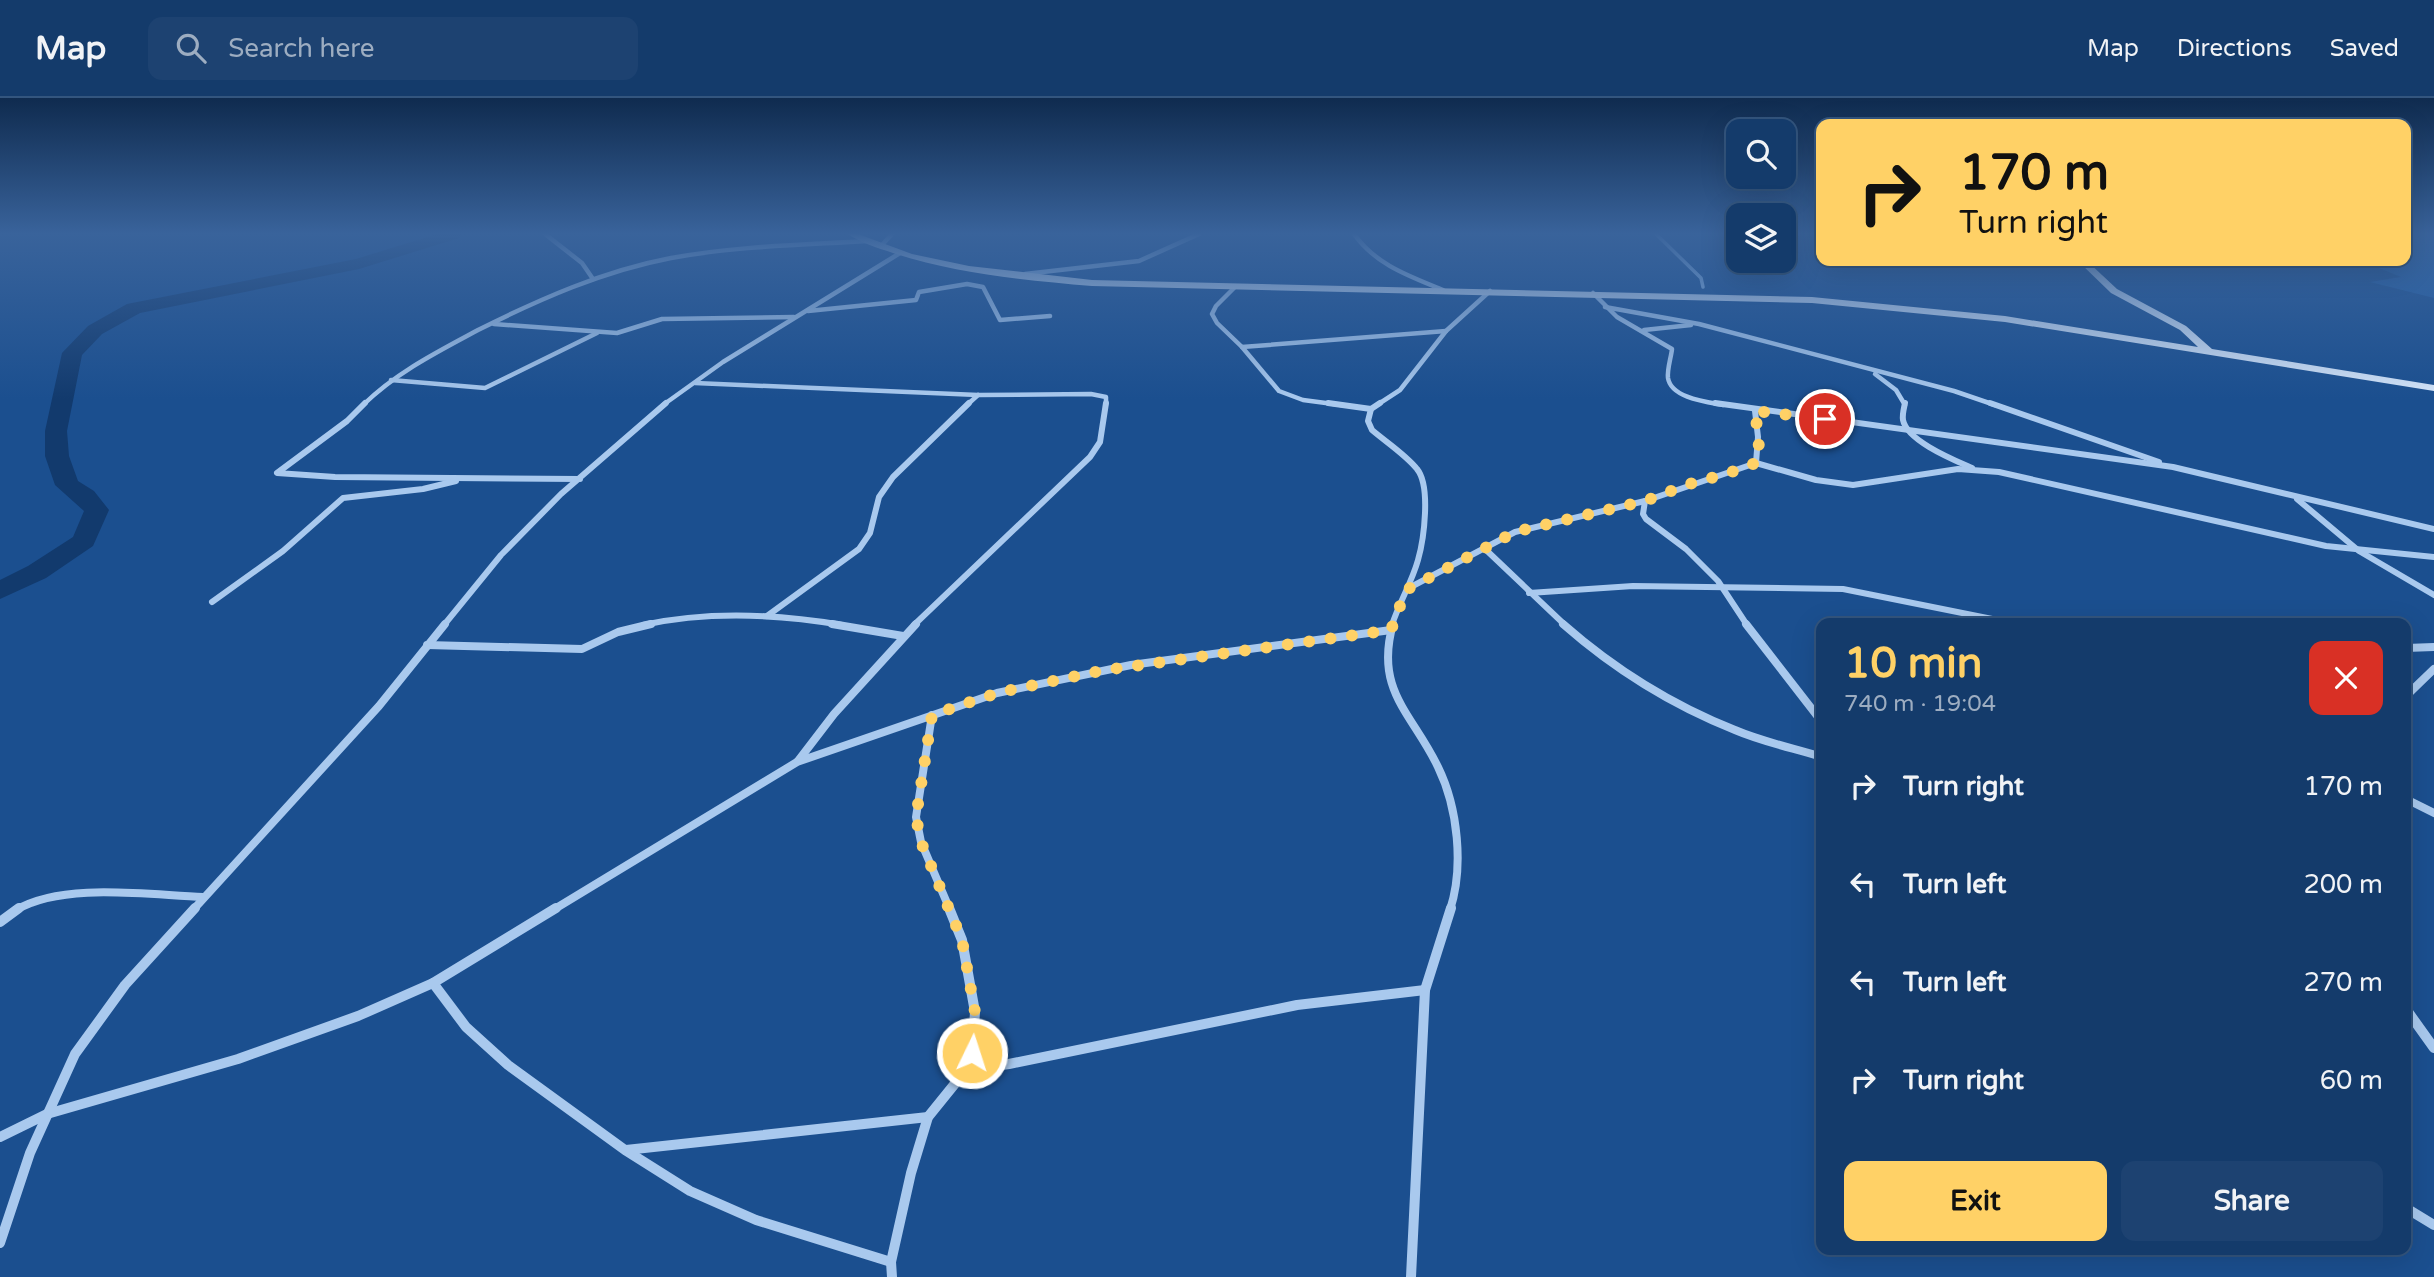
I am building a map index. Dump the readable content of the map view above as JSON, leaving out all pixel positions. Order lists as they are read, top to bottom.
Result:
{
  "page": {
    "header": "Map",
    "search": "Search here",
    "nav": ["Map", "Directions", "Saved"],
    "turn": ["170 m", "Turn right"],
    "heading": ["10 min", "740 m · 19:04"],
    "list": [
      {
        "name": "Turn right",
        "value": "170 m"
      },
      {
        "name": "Turn left",
        "value": "200 m"
      },
      {
        "name": "Turn left",
        "value": "270 m"
      },
      {
        "name": "Turn right",
        "value": "60 m"
      }
    ],
    "buttons": ["Exit", "Share"]
  }
}
